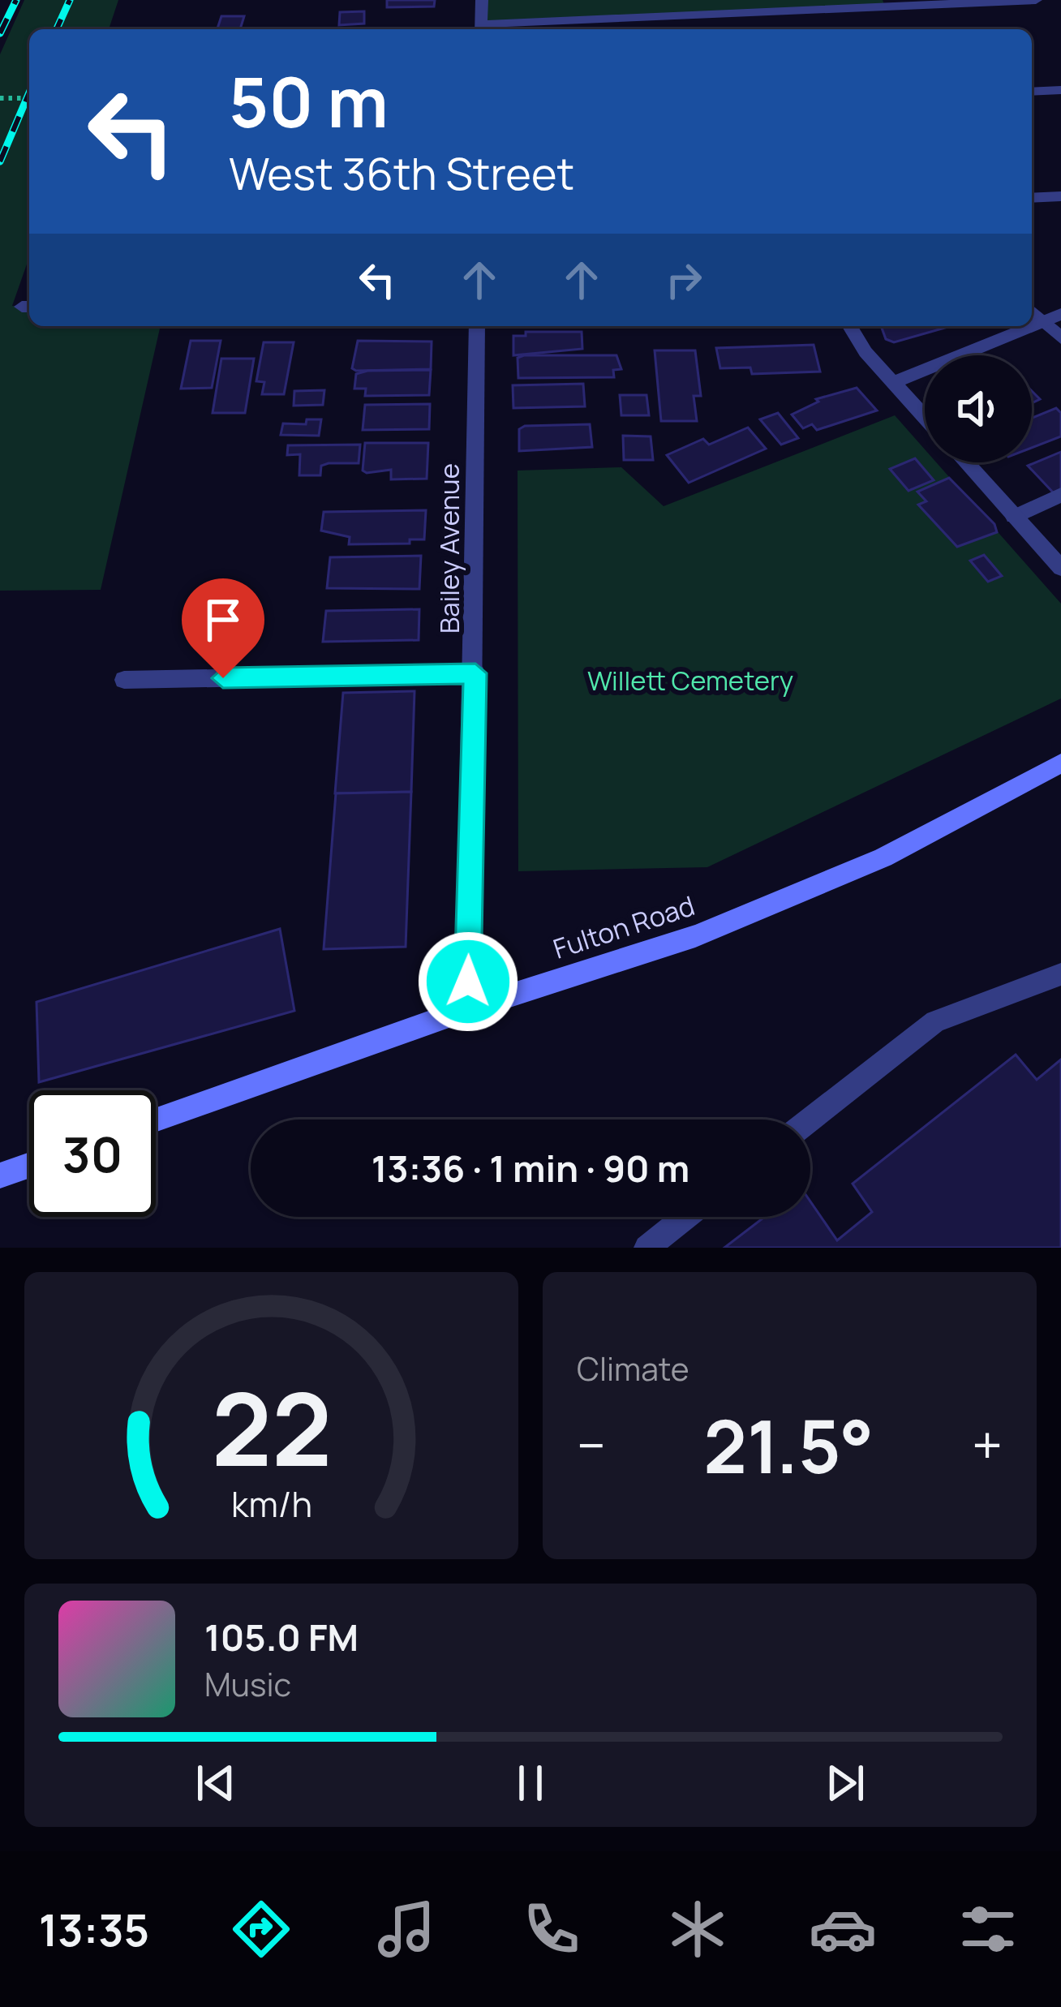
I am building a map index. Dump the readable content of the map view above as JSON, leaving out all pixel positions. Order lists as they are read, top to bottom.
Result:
{
  "streets": {
    "main road": ["Fulton Road"],
    "street": ["Bailey Avenue"]
  },
  "crossings": [
    ["Bailey Avenue", "Fulton Road"]
  ],
  "parks": ["Willett Cemetery"],
  "page": {
    "turn": ["50 m", "West 36th Street"],
    "limit": "30",
    "trip": "13:36 · 1 min · 90 m",
    "tile": "Climate",
    "heat": ["−", "21.5°", "+"],
    "song": ["105.0 FM", "Music"],
    "tabs": "13:35",
    "gauge": ["22", "km/h"]
  }
}
